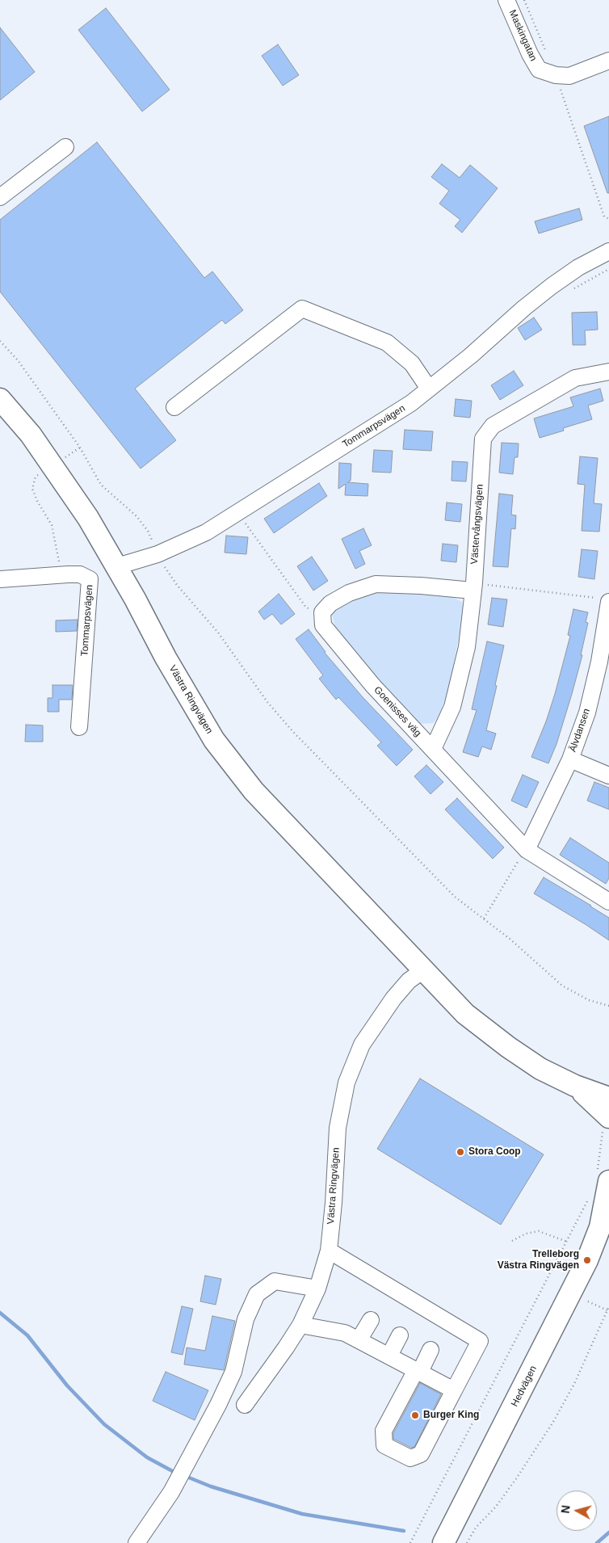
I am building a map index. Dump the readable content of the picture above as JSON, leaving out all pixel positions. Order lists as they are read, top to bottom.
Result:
{
  "streets": {
    "main road": ["Västra Ringvägen", "Hedvägen"],
    "street": [
      "Maskingatan",
      "Tommarpsvägen",
      "Västervångsvägen",
      "Goenisses väg",
      "Älvdansen"
    ]
  },
  "crossings": [
    ["Tommarpsvägen", "Västra Ringvägen"],
    ["Västervångsvägen", "Goenisses väg"],
    ["Goenisses väg", "Älvdansen"]
  ],
  "places": ["Stora Coop", "Trelleborg Västra Ringvägen", "Burger King"],
  "north": "left"
}
